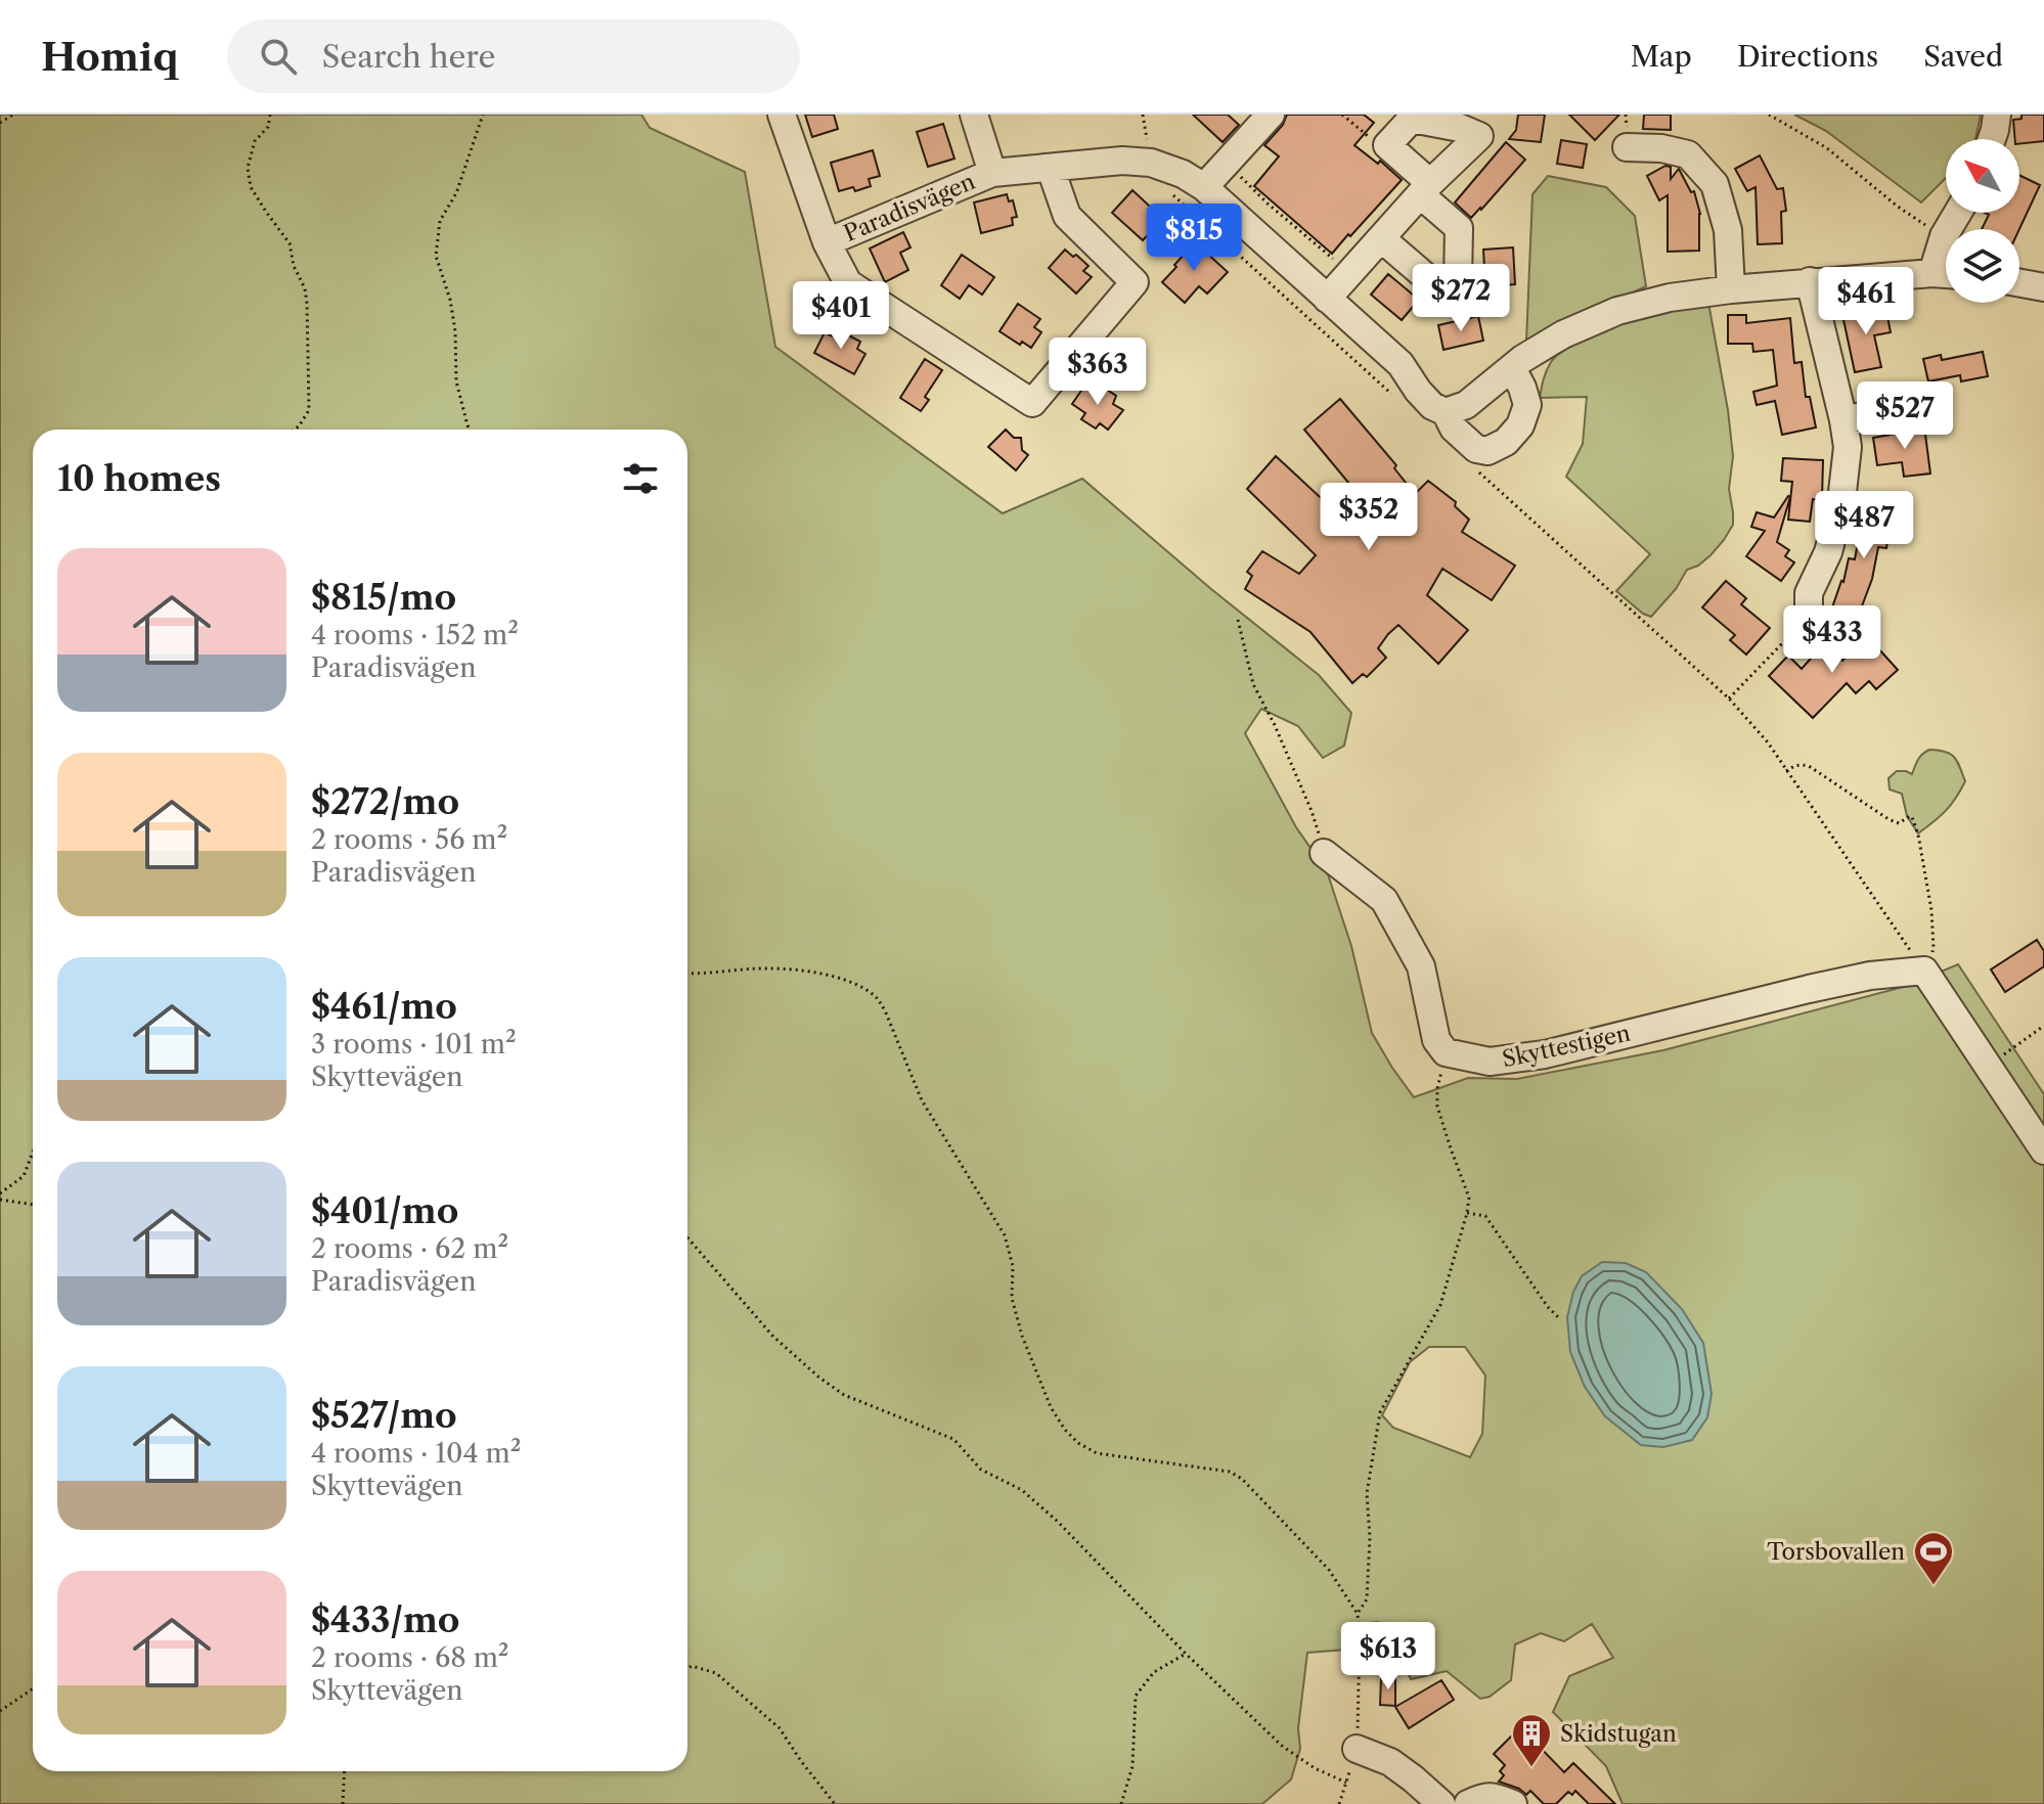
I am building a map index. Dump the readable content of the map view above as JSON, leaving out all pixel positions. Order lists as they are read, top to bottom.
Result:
{
  "streets": {
    "street": ["Paradisvägen", "Skyttestigen"]
  },
  "places": {
    "sports": ["Torsbovallen"],
    "building": ["Skidstugan"]
  },
  "north": "top left",
  "page": {
    "header": "Homiq",
    "search": "Search here",
    "nav": ["Map", "Directions", "Saved"],
    "price": [
      "$815",
      "$272",
      "$461",
      "$401",
      "$363",
      "$527",
      "$352",
      "$487",
      "$433",
      "$613"
    ],
    "heading": "10 homes",
    "list": [
      {
        "name": "$815/mo",
        "note": "4 rooms · 152 m² · Paradisvägen"
      },
      {
        "name": "$272/mo",
        "note": "2 rooms · 56 m² · Paradisvägen"
      },
      {
        "name": "$461/mo",
        "note": "3 rooms · 101 m² · Skyttevägen"
      },
      {
        "name": "$401/mo",
        "note": "2 rooms · 62 m² · Paradisvägen"
      },
      {
        "name": "$527/mo",
        "note": "4 rooms · 104 m² · Skyttevägen"
      },
      {
        "name": "$433/mo",
        "note": "2 rooms · 68 m² · Skyttevägen"
      }
    ]
  }
}
